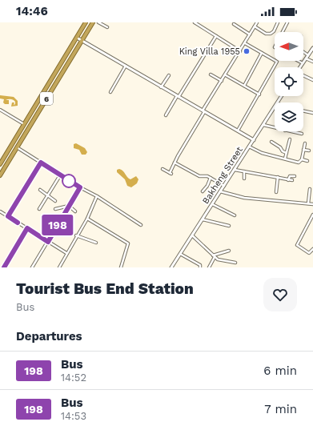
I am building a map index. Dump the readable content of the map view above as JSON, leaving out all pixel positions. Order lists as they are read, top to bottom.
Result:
{
  "streets": {
    "highway": ["6"],
    "street": ["Bakheng Street"]
  },
  "places": ["King Villa 1955"],
  "lines": ["bus line 198"],
  "north": "left",
  "page": {
    "status": "14:46",
    "on_map": "198",
    "heading": [
      ["Tourist Bus End Station", "Bus"],
      "Departures"
    ],
    "list": [
      {
        "mark": "198",
        "name": "Bus",
        "note": "14:52",
        "value": "6 min"
      },
      {
        "mark": "198",
        "name": "Bus",
        "note": "14:53",
        "value": "7 min"
      }
    ]
  }
}
